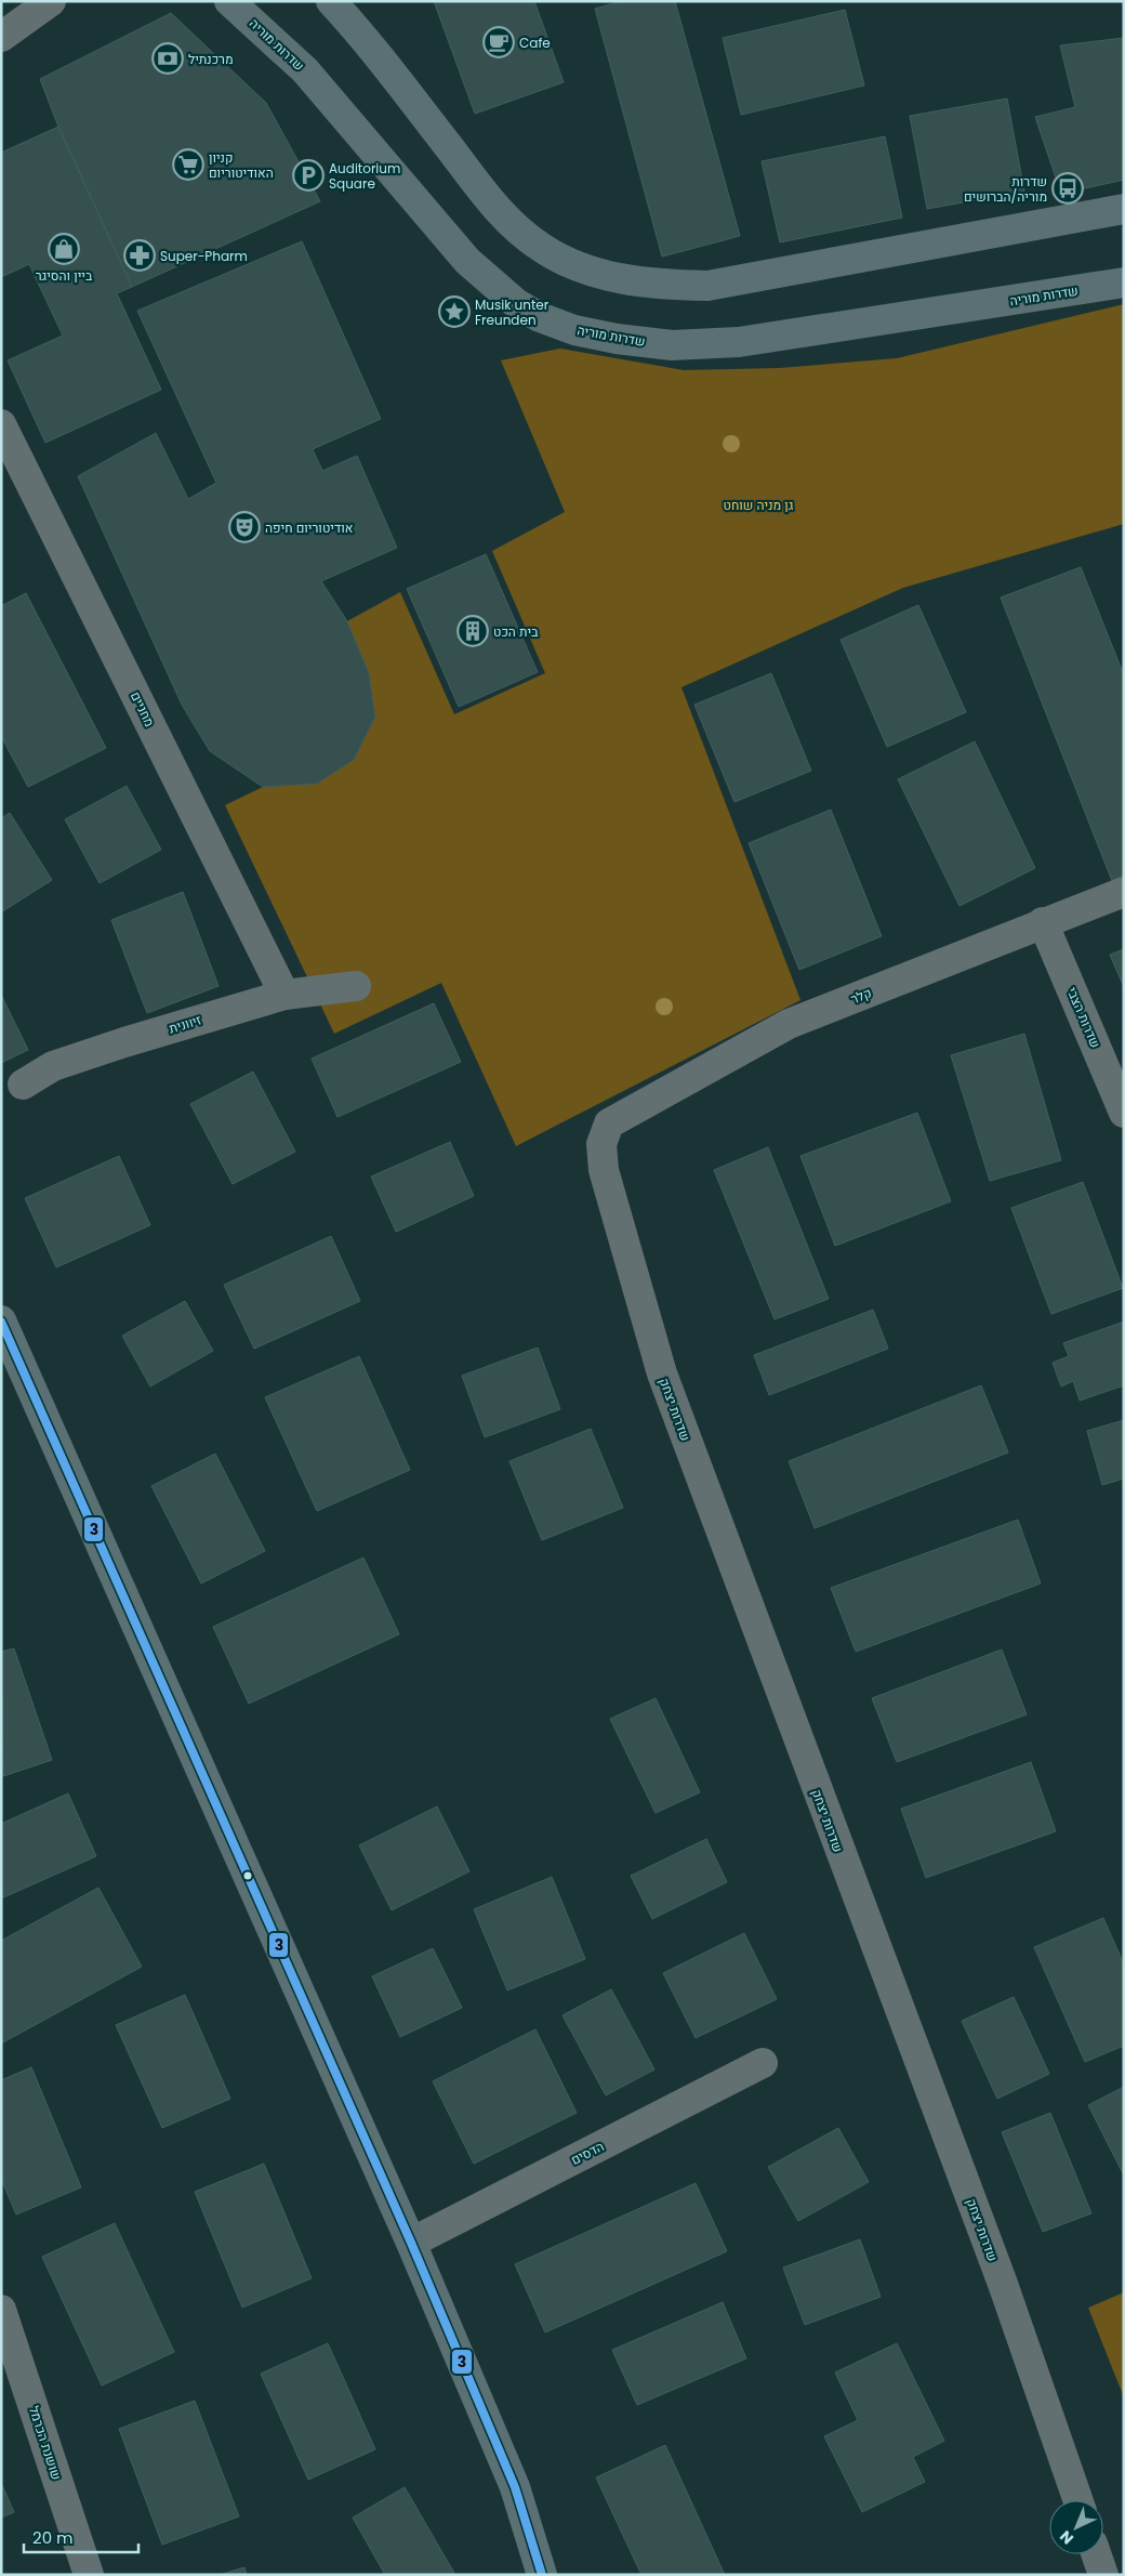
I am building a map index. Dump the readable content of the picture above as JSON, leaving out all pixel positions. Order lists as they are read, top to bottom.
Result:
{
  "streets": {
    "main road": ["שדרות מוריה"],
    "street": [
      "מחניים",
      "קלר",
      "שדרות הצבי",
      "זיוונית",
      "שדרות יצחק",
      "הדסים",
      "שושנת הכרמל"
    ]
  },
  "crossings": [
    ["מחניים", "זיוונית"],
    ["קלר", "שדרות הצבי"],
    ["קלר", "שדרות יצחק"]
  ],
  "parks": ["גן מניה שוחט"],
  "places": {
    "cafe": ["Cafe"],
    "bank": ["מרכנתיל"],
    "supermarket": ["קניון האודיטוריום"],
    "parking": ["Auditorium Square"],
    "bus stop": ["שדרות מוריה/הברושים"],
    "shop": ["ביין והסיגר"],
    "pharmacy": ["Super-Pharm"],
    "place": ["Musik unter Freunden"],
    "theatre": ["אודיטוריום חיפה"],
    "building": ["בית הכט"]
  },
  "lines": ["transit line 3"],
  "scale_bar": "20 m",
  "north": "bottom left"
}
